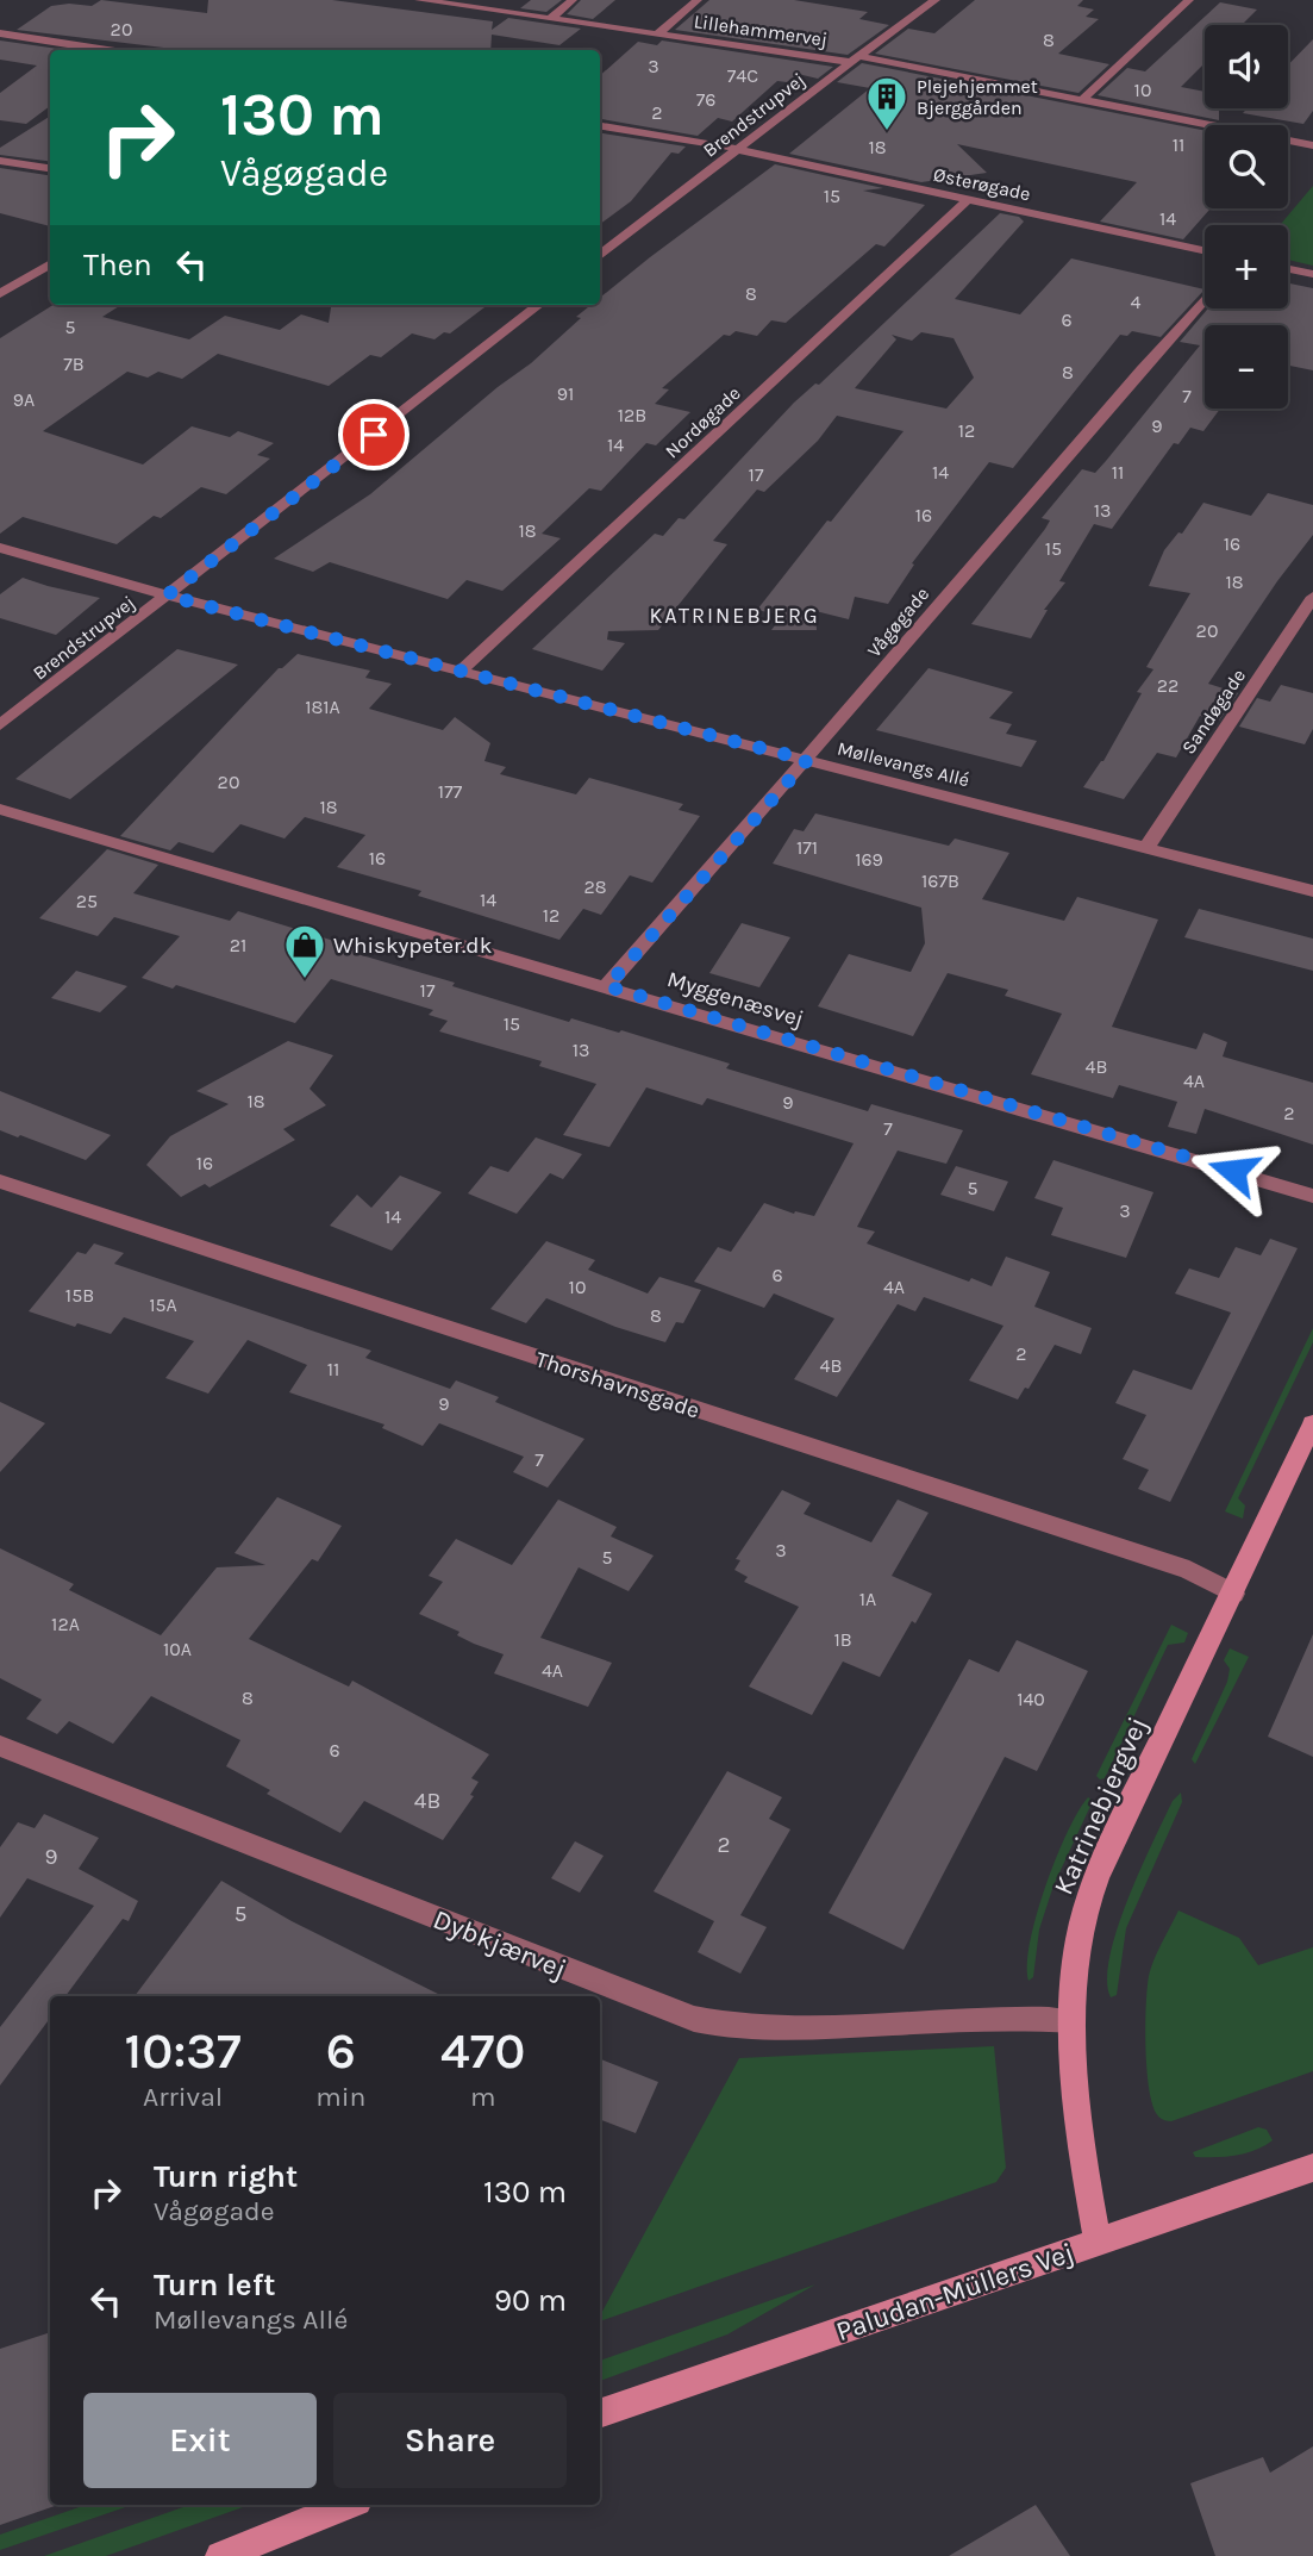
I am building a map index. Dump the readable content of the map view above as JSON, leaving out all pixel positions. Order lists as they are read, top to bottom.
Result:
{
  "streets": {
    "street": [
      "Lillehammervej",
      "Brendstrupvej",
      "Østerøgade",
      "Nordøgade",
      "Vågøgade",
      "Sandøgade",
      "Møllevangs Allé",
      "Myggenæsvej",
      "Thorshavnsgade",
      "Katrinebjergvej",
      "Dybkjærvej",
      "Paludan-Müllers Vej"
    ]
  },
  "crossings": [
    ["Lillehammervej", "Brendstrupvej"],
    ["Brendstrupvej", "Østerøgade"],
    ["Brendstrupvej", "Møllevangs Allé"],
    ["Østerøgade", "Nordøgade"],
    ["Nordøgade", "Møllevangs Allé"],
    ["Vågøgade", "Møllevangs Allé"],
    ["Vågøgade", "Myggenæsvej"],
    ["Sandøgade", "Møllevangs Allé"],
    ["Thorshavnsgade", "Katrinebjergvej"],
    ["Katrinebjergvej", "Dybkjærvej"],
    ["Katrinebjergvej", "Paludan-Müllers Vej"]
  ],
  "districts": ["KATRINEBJERG"],
  "places": {
    "building": ["Plejehjemmet Bjerggården"],
    "shop": ["Whiskypeter.dk"]
  },
  "house_numbers": [
    "20",
    "8",
    "3",
    "74C",
    "10",
    "76",
    "2",
    "11",
    "18",
    "15",
    "14",
    "8",
    "4",
    "6",
    "5",
    "7B",
    "8",
    "91",
    "7",
    "9A",
    "12B",
    "9",
    "12",
    "14",
    "14",
    "11",
    "17",
    "13",
    "16",
    "18",
    "16",
    "15",
    "18",
    "20",
    "22",
    "181A",
    "20",
    "177",
    "18",
    "171",
    "16",
    "169",
    "167B",
    "28",
    "14",
    "25",
    "12",
    "21",
    "17",
    "15",
    "13",
    "4B",
    "4A",
    "18",
    "9",
    "2",
    "7",
    "16",
    "5",
    "3",
    "14",
    "6",
    "10",
    "4A",
    "15B",
    "15A",
    "8",
    "2",
    "4B",
    "11",
    "9",
    "7",
    "3",
    "5",
    "1A",
    "12A",
    "1B",
    "10A",
    "4A",
    "8",
    "140",
    "6",
    "4B",
    "2",
    "9",
    "5"
  ],
  "page": {
    "map_buttons": ["+", "−"],
    "turn": ["130 m", "Vågøgade"],
    "then": "Then",
    "eta": [
      "10:37",
      "Arrival",
      "6",
      "min",
      "470",
      "m"
    ],
    "list": [
      {
        "name": "Turn right",
        "note": "Vågøgade",
        "value": "130 m"
      },
      {
        "name": "Turn left",
        "note": "Møllevangs Allé",
        "value": "90 m"
      }
    ],
    "buttons": ["Exit", "Share"]
  }
}
